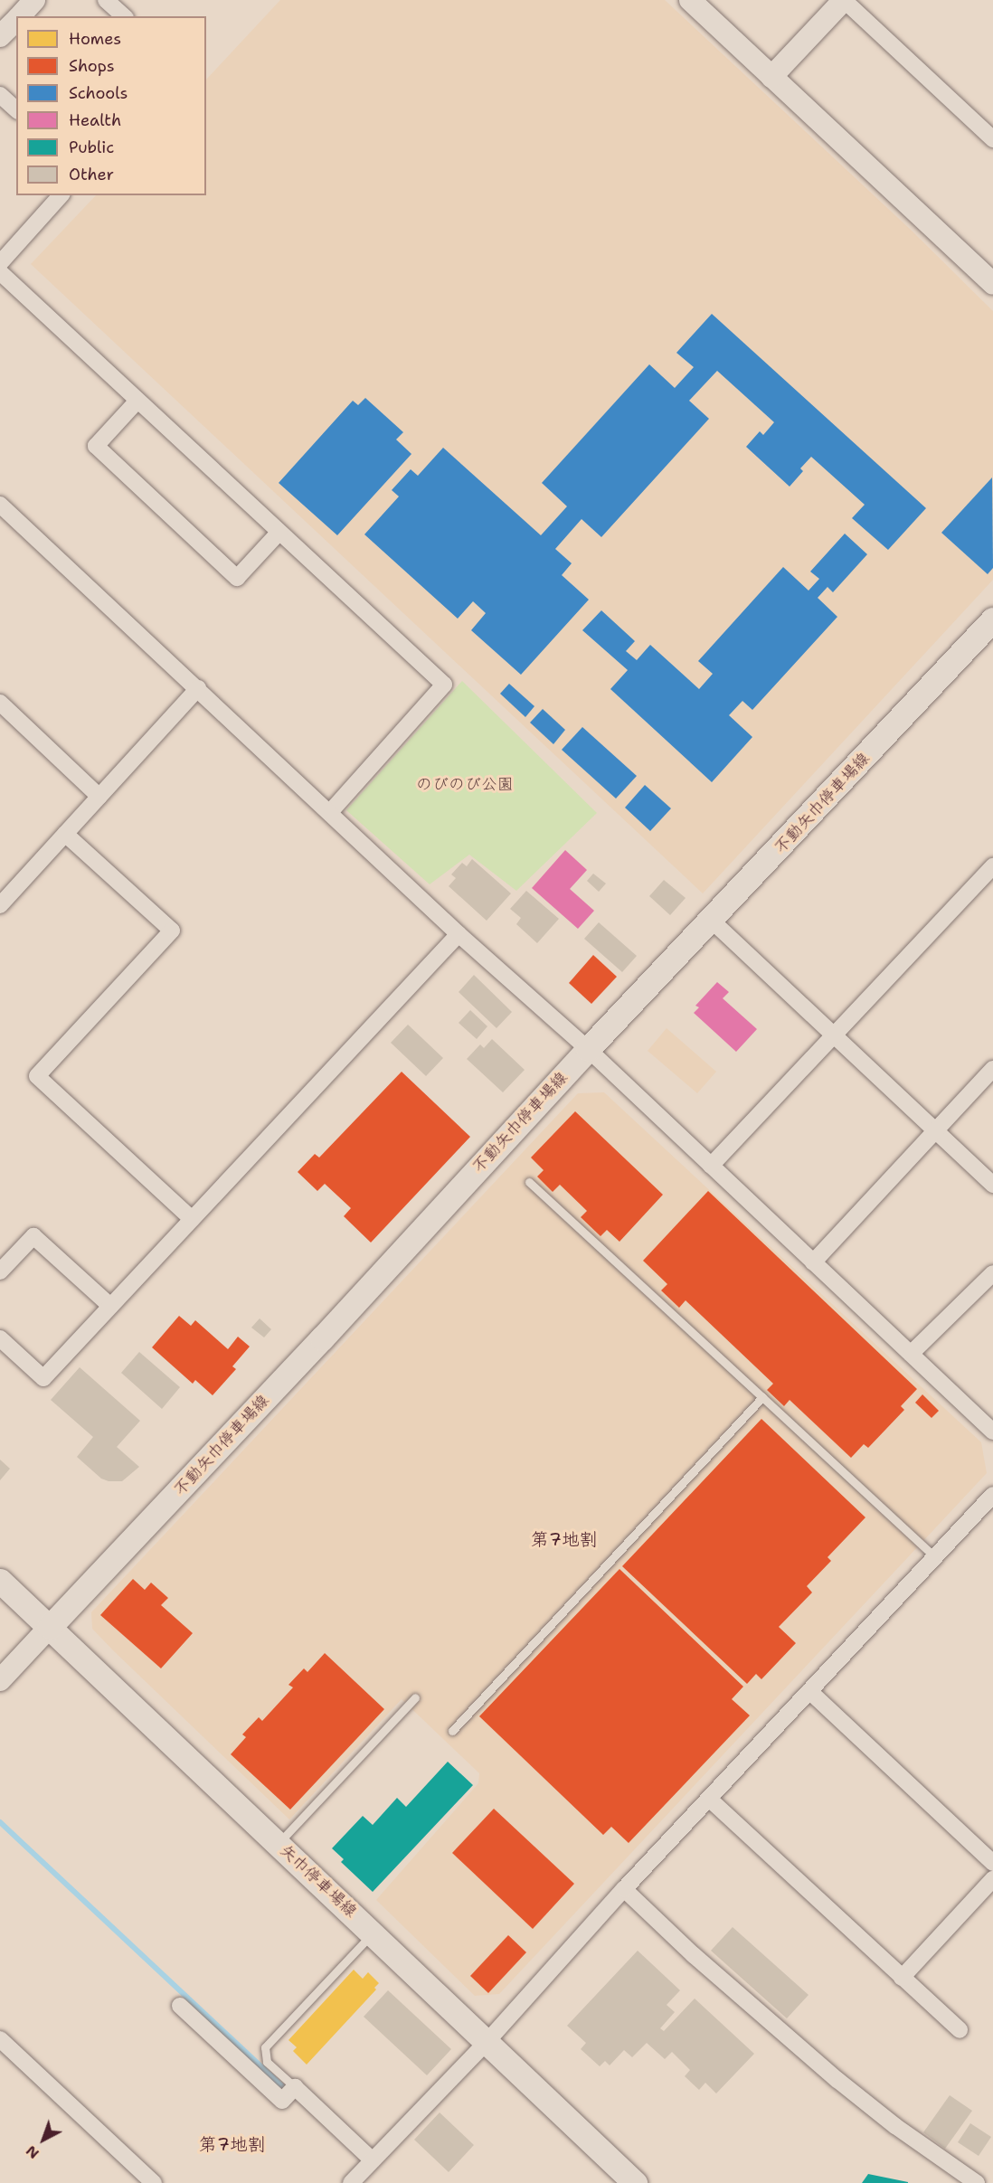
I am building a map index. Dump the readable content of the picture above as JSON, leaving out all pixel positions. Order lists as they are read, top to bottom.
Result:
{
  "streets": {
    "main road": ["不動矢巾停車場線", "矢巾停車場線"]
  },
  "crossings": [
    ["不動矢巾停車場線", "矢巾停車場線"]
  ],
  "districts": ["第7地割", "第7地割"],
  "parks": ["のびのび公園"],
  "legend": [
    "Homes",
    "Shops",
    "Schools",
    "Health",
    "Public",
    "Other"
  ],
  "north": "bottom left"
}
